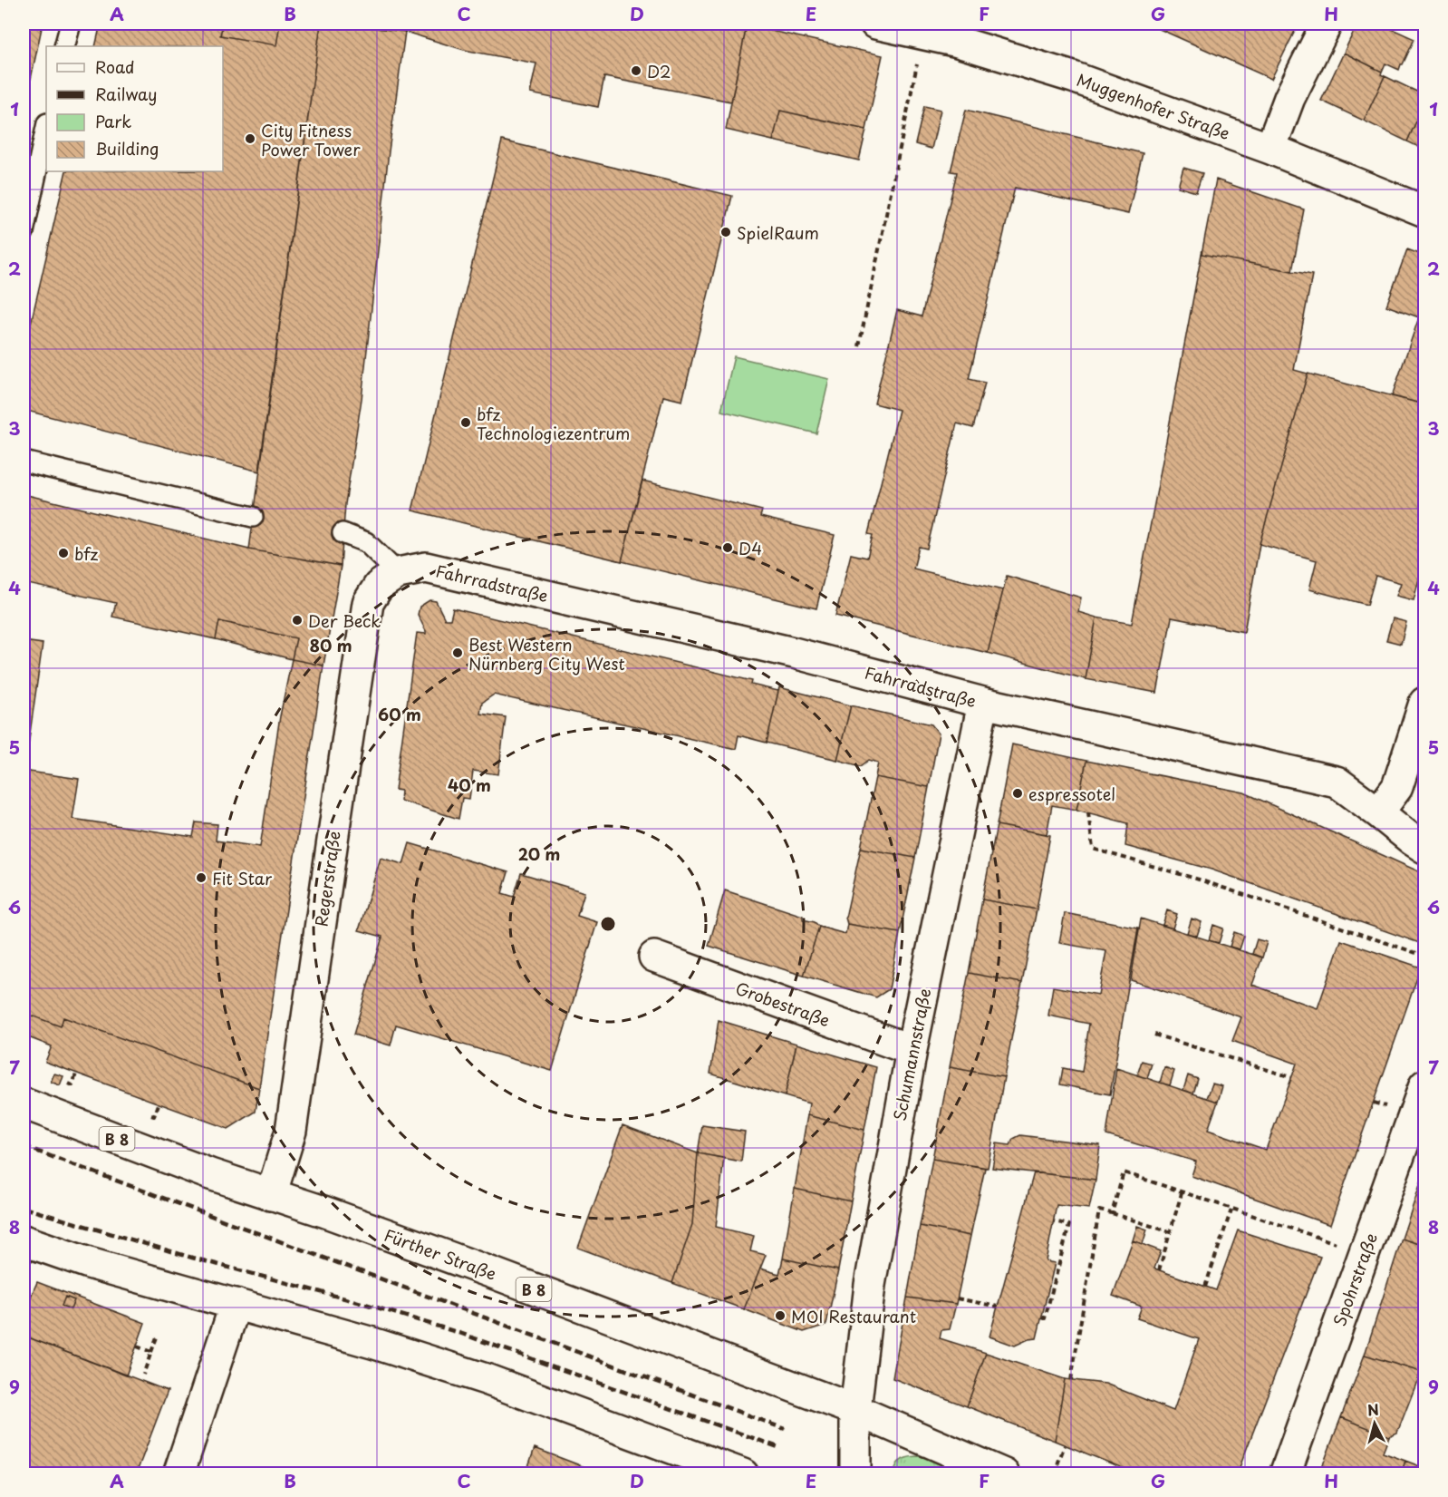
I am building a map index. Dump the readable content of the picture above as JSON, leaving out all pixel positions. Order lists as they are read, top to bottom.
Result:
{
  "streets": {
    "street": [
      "Muggenhofer Straße",
      "Fahrradstraße",
      "Regerstraße",
      "Grobestraße",
      "Schumannstraße",
      "B 8",
      "Fürther Straße",
      "Spohrstraße"
    ]
  },
  "crossings": [
    ["Fahrradstraße", "Regerstraße"],
    ["Fahrradstraße", "Schumannstraße"],
    ["Regerstraße", "Fürther Straße"],
    ["Grobestraße", "Schumannstraße"],
    ["Schumannstraße", "Fürther Straße"]
  ],
  "places": [
    "D2",
    "City Fitness Power Tower",
    "SpielRaum",
    "bfz Technologiezentrum",
    "D4",
    "bfz",
    "Der Beck",
    "Best Western Nürnberg City West",
    "espressotel",
    "Fit Star",
    "MOI Restaurant"
  ],
  "legend": [
    "Road",
    "Railway",
    "Park",
    "Building"
  ],
  "north": "top",
  "grid": {
    "columns": [
      "A",
      "B",
      "C",
      "D",
      "E",
      "F",
      "G",
      "H"
    ],
    "rows": [
      "1",
      "2",
      "3",
      "4",
      "5",
      "6",
      "7",
      "8",
      "9"
    ]
  },
  "rings": [
    "80 m",
    "60 m",
    "40 m",
    "20 m"
  ]
}
